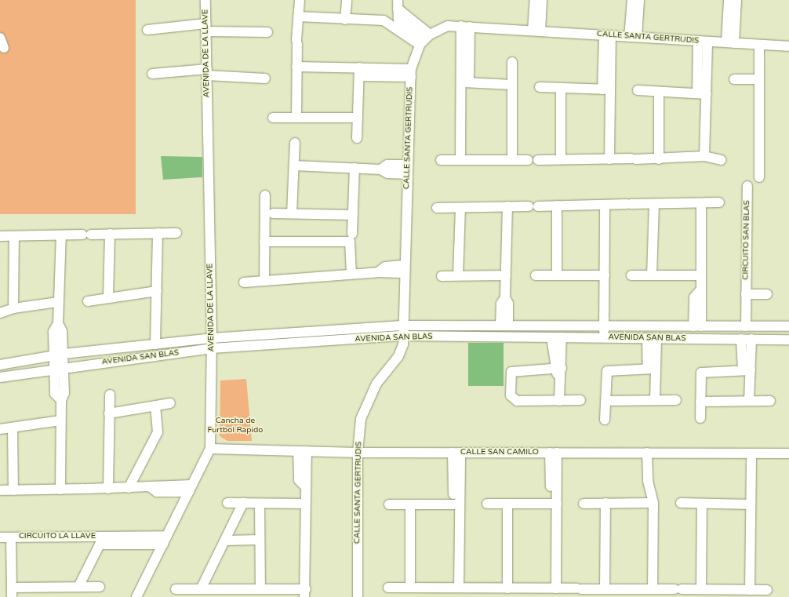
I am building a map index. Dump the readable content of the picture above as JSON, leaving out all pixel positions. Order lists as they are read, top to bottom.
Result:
{
  "streets": {
    "street": [
      "CALLE SANTA GERTRUDIS",
      "AVENIDA DE LA LLAVE",
      "CIRCUITO SAN BLAS",
      "AVENIDA SAN BLAS",
      "CALLE SAN CAMILO",
      "CIRCUITO LA LLAVE"
    ]
  },
  "crossings": [
    ["CALLE SANTA GERTRUDIS", "AVENIDA SAN BLAS"],
    ["CALLE SANTA GERTRUDIS", "CALLE SAN CAMILO"],
    ["AVENIDA DE LA LLAVE", "AVENIDA SAN BLAS"],
    ["AVENIDA DE LA LLAVE", "CALLE SAN CAMILO"],
    ["AVENIDA DE LA LLAVE", "CIRCUITO LA LLAVE"],
    ["CIRCUITO SAN BLAS", "AVENIDA SAN BLAS"]
  ],
  "parks": ["Cancha de Furtbol Rapido"]
}
